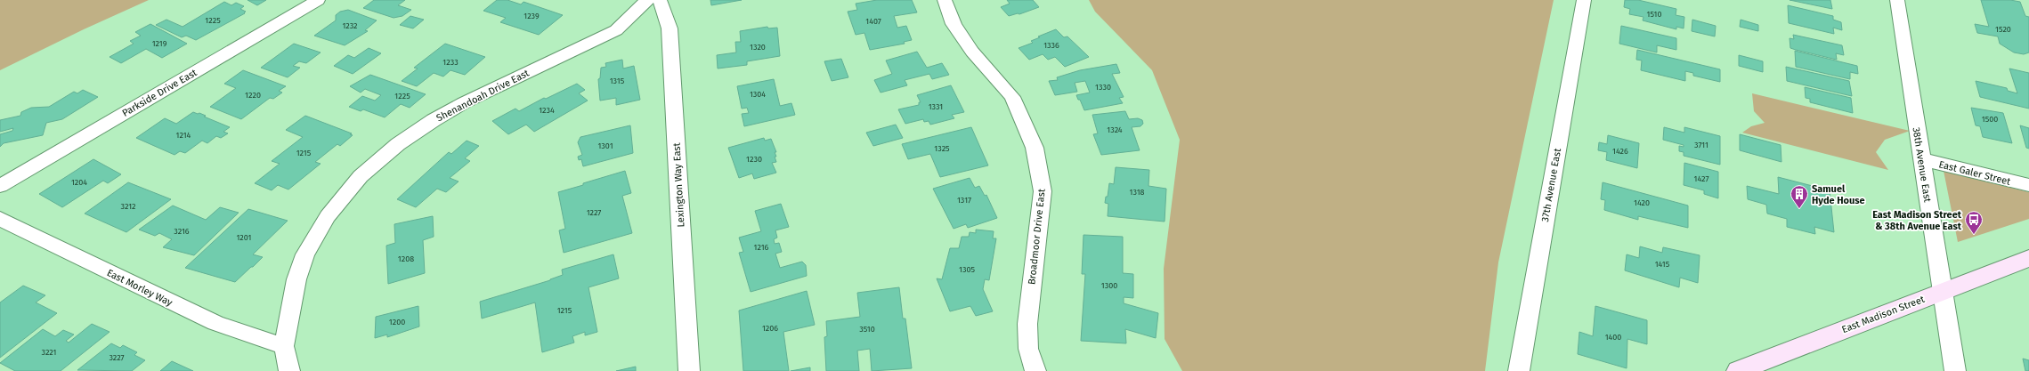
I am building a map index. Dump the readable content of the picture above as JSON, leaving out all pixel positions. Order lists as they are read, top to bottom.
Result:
{
  "streets": {
    "main road": ["East Madison Street"],
    "street": [
      "Parkside Drive East",
      "Shenandoah Drive East",
      "38th Avenue East",
      "East Galer Street",
      "Lexington Way East",
      "37th Avenue East",
      "Broadmoor Drive East",
      "East Morley Way"
    ]
  },
  "crossings": [
    ["Shenandoah Drive East", "East Morley Way"],
    ["38th Avenue East", "East Galer Street"],
    ["38th Avenue East", "East Madison Street"]
  ],
  "places": {
    "building": ["Samuel Hyde House"],
    "bus stop": ["East Madison Street & 38th Avenue East"]
  },
  "house_numbers": [
    "1510",
    "1239",
    "1225",
    "1407",
    "1232",
    "1520",
    "1219",
    "1336",
    "1320",
    "1233",
    "1315",
    "1330",
    "1304",
    "1220",
    "1225",
    "1331",
    "1234",
    "1500",
    "1324",
    "1214",
    "3711",
    "1301",
    "1325",
    "1426",
    "1215",
    "1230",
    "1427",
    "1204",
    "1318",
    "1317",
    "1420",
    "3212",
    "1227",
    "3216",
    "1201",
    "1216",
    "1208",
    "1415",
    "1305",
    "1300",
    "1215",
    "1200",
    "1206",
    "3510",
    "1400",
    "3221",
    "3227"
  ]
}
